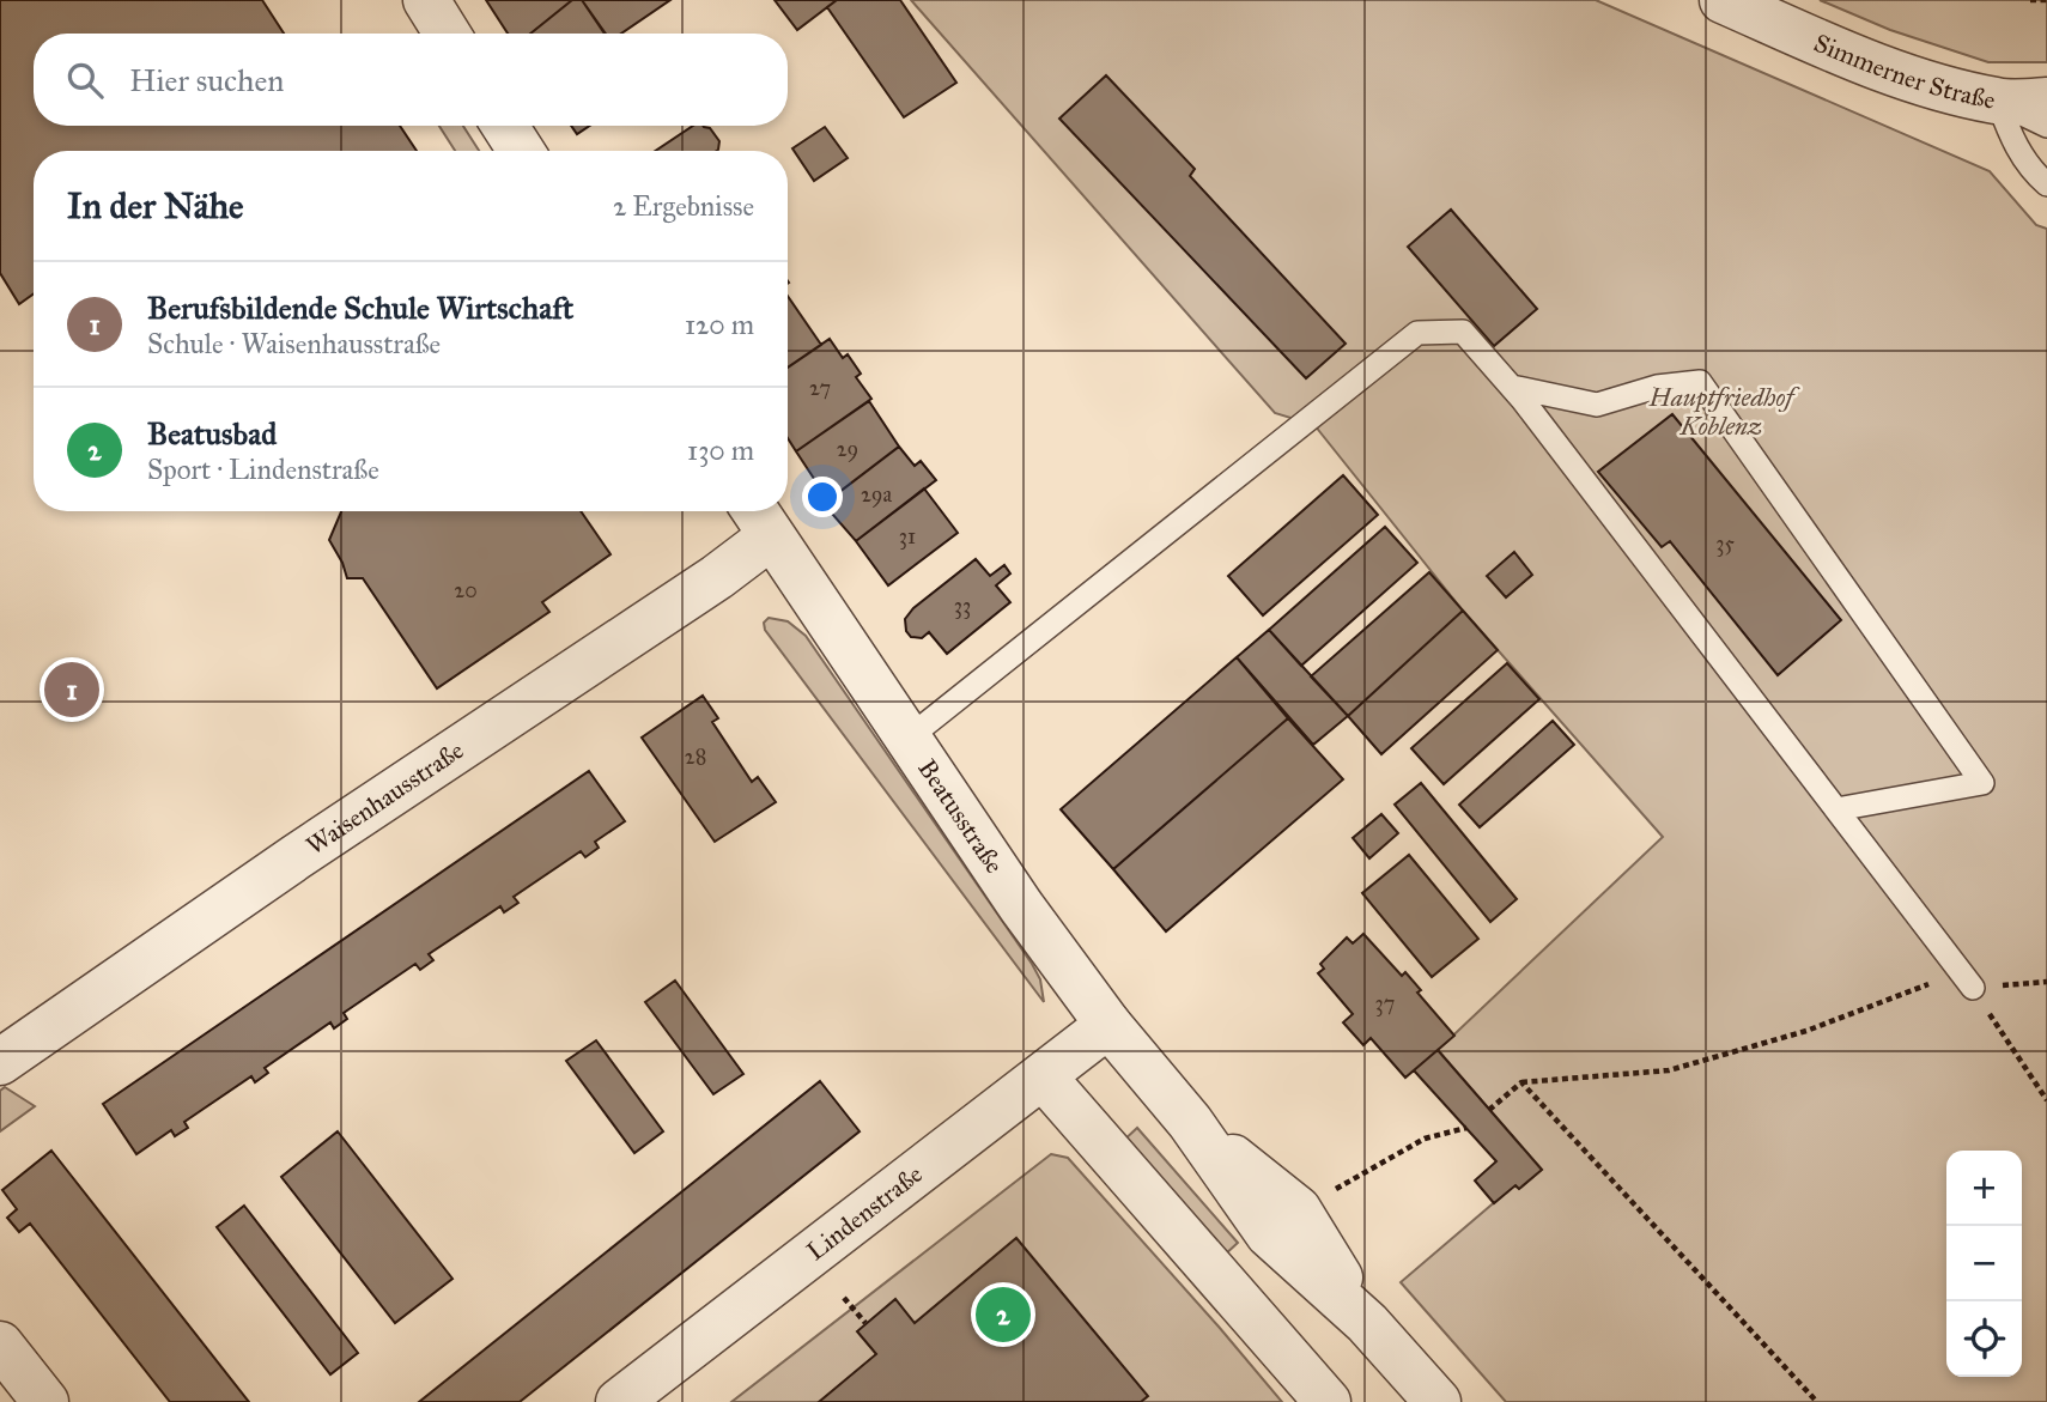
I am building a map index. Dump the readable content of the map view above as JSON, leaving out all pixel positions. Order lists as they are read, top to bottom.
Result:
{
  "streets": {
    "street": [
      "Simmerner Straße",
      "Waisenhausstraße",
      "Beatusstraße",
      "Lindenstraße"
    ]
  },
  "crossings": [
    ["Waisenhausstraße", "Beatusstraße"],
    ["Beatusstraße", "Lindenstraße"]
  ],
  "parks": ["Hauptfriedhof Koblenz"],
  "house_numbers": [
    "27",
    "29",
    "29a",
    "31",
    "35",
    "20",
    "33",
    "28",
    "37"
  ],
  "page": {
    "search": "Hier suchen",
    "heading": ["In der Nähe", "2 Ergebnisse"],
    "list": [
      {
        "mark": "1",
        "name": "Berufsbildende Schule Wirtschaft",
        "note": "Schule · Waisenhausstraße",
        "value": "120 m"
      },
      {
        "mark": "2",
        "name": "Beatusbad",
        "note": "Sport · Lindenstraße",
        "value": "130 m"
      }
    ],
    "pins": ["1", "2"],
    "map_buttons": ["+", "−"]
  }
}
